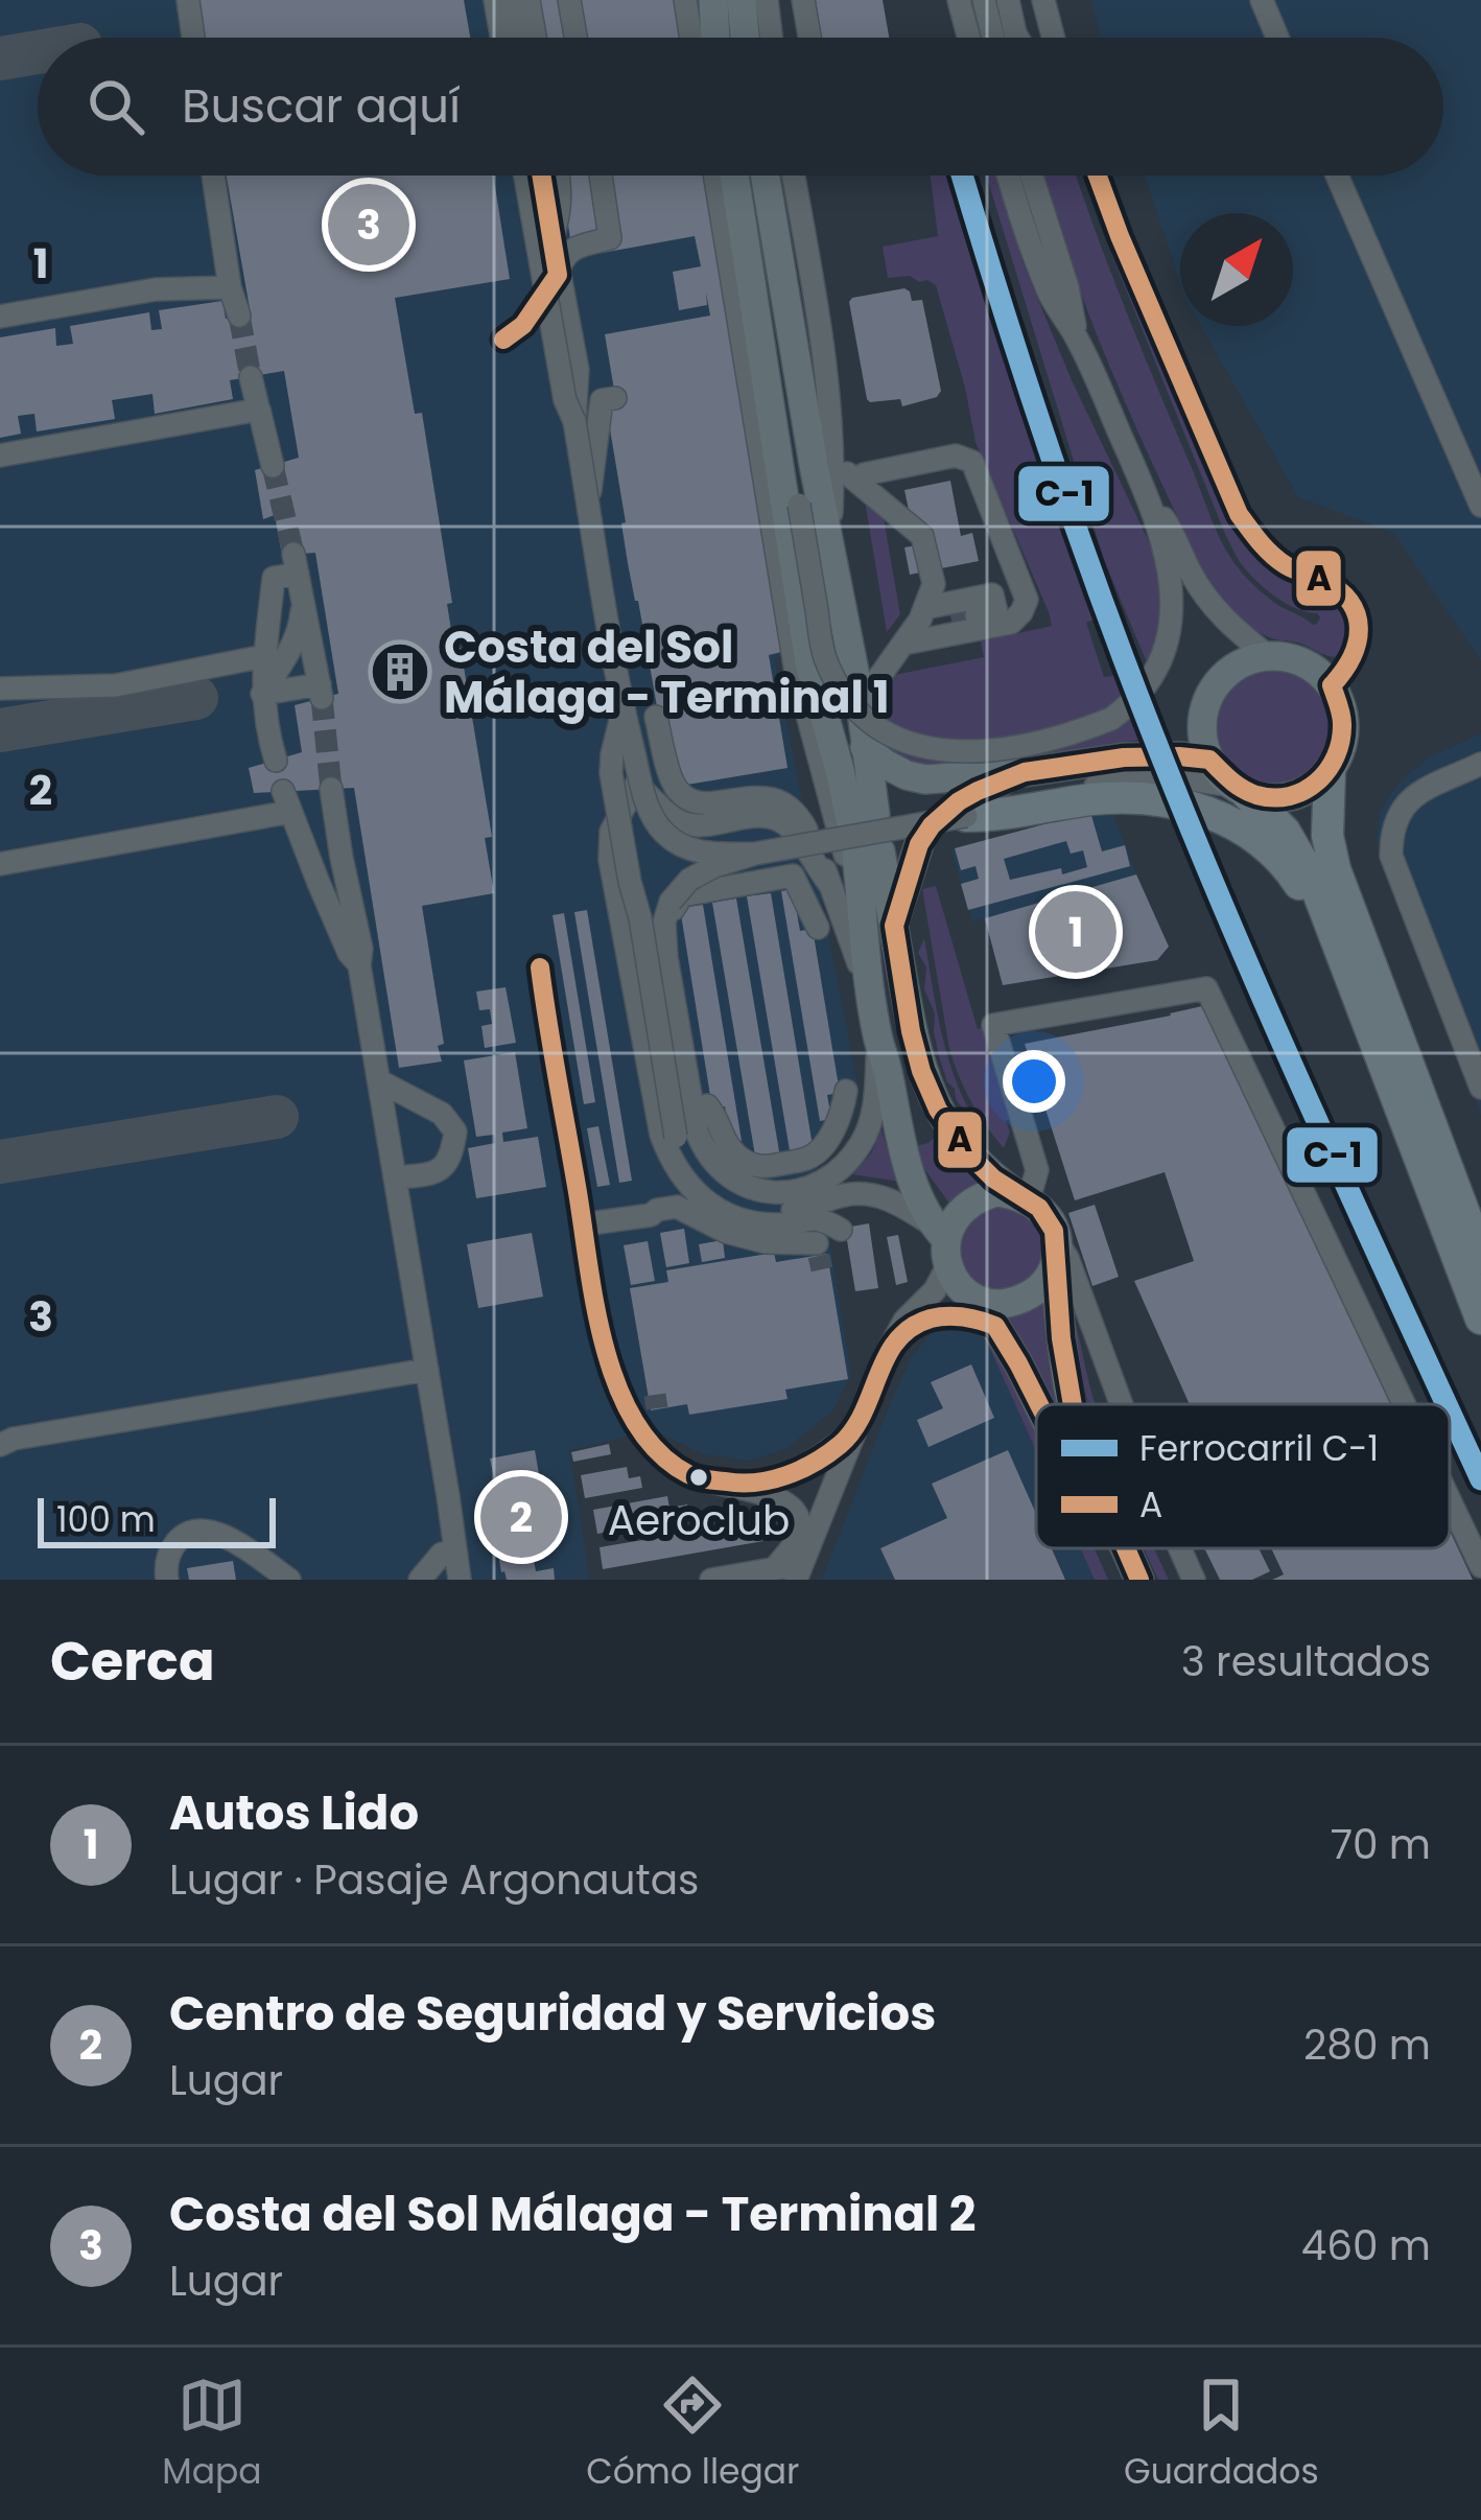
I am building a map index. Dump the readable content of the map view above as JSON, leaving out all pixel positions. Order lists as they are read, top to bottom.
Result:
{
  "places": {
    "building": ["Costa del Sol Málaga - Terminal 1"],
    "other": ["Aeroclub"]
  },
  "lines": ["rail line C-1", "transit line A"],
  "legend": ["Ferrocarril C-1", "A"],
  "scale_bar": "100 m",
  "north": "top right",
  "page": {
    "search": "Buscar aquí",
    "pins": ["3", "1", "2"],
    "scale": "100 m",
    "heading": ["Cerca", "3 resultados"],
    "list": [
      {
        "mark": "1",
        "name": "Autos Lido",
        "note": "Lugar · Pasaje Argonautas",
        "value": "70 m"
      },
      {
        "mark": "2",
        "name": "Centro de Seguridad y Servicios",
        "note": "Lugar",
        "value": "280 m"
      },
      {
        "mark": "3",
        "name": "Costa del Sol Málaga - Terminal 2",
        "note": "Lugar",
        "value": "460 m"
      }
    ],
    "nav": ["Mapa", "Cómo llegar", "Guardados"]
  },
  "grid": {
    "rows": ["1", "2", "3"]
  }
}
